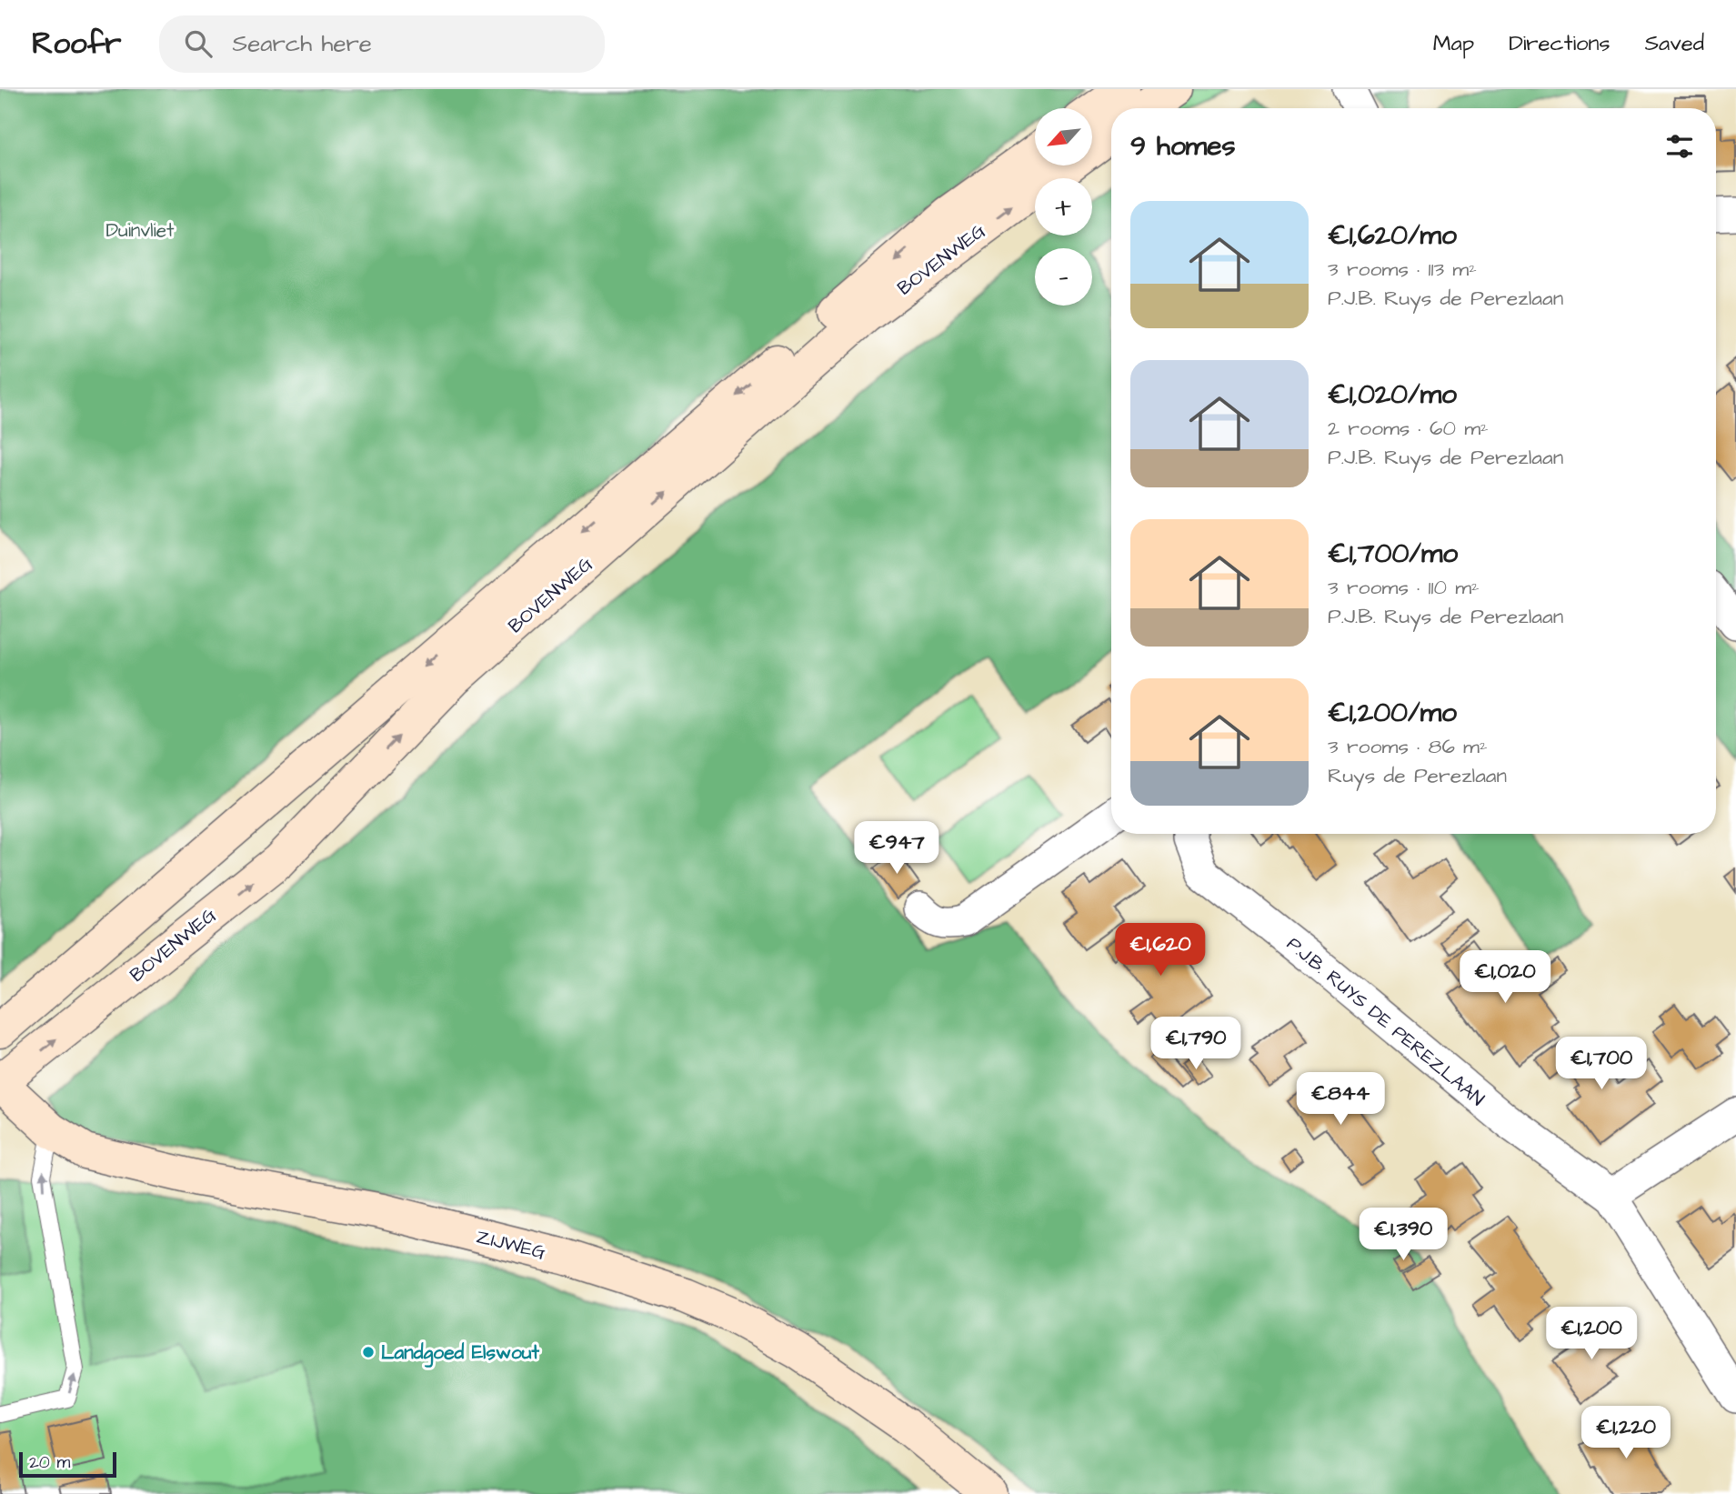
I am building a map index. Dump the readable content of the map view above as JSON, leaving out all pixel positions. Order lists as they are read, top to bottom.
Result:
{
  "streets": {
    "street": ["BOVENWEG", "P.J.B. RUYS DE PEREZLAAN", "ZIJWEG"]
  },
  "crossings": [
    ["BOVENWEG", "ZIJWEG"]
  ],
  "parks": ["Duinvliet"],
  "places": ["Landgoed Elswout"],
  "scale_bar": "20 m",
  "north": "bottom left",
  "page": {
    "header": "Roofr",
    "search": "Search here",
    "nav": ["Map", "Directions", "Saved"],
    "map_buttons": ["+", "−"],
    "heading": "9 homes",
    "list": [
      {
        "name": "€1,620/mo",
        "note": "3 rooms · 113 m² · P.J.B. Ruys de Perezlaan"
      },
      {
        "name": "€1,020/mo",
        "note": "2 rooms · 60 m² · P.J.B. Ruys de Perezlaan"
      },
      {
        "name": "€1,700/mo",
        "note": "3 rooms · 110 m² · P.J.B. Ruys de Perezlaan"
      },
      {
        "name": "€1,200/mo",
        "note": "3 rooms · 86 m² · Ruys de Perezlaan"
      }
    ],
    "price": [
      "€947",
      "€1,620",
      "€1,020",
      "€1,790",
      "€1,700",
      "€844",
      "€1,390",
      "€1,200",
      "€1,220"
    ],
    "scale": "20 m"
  }
}
